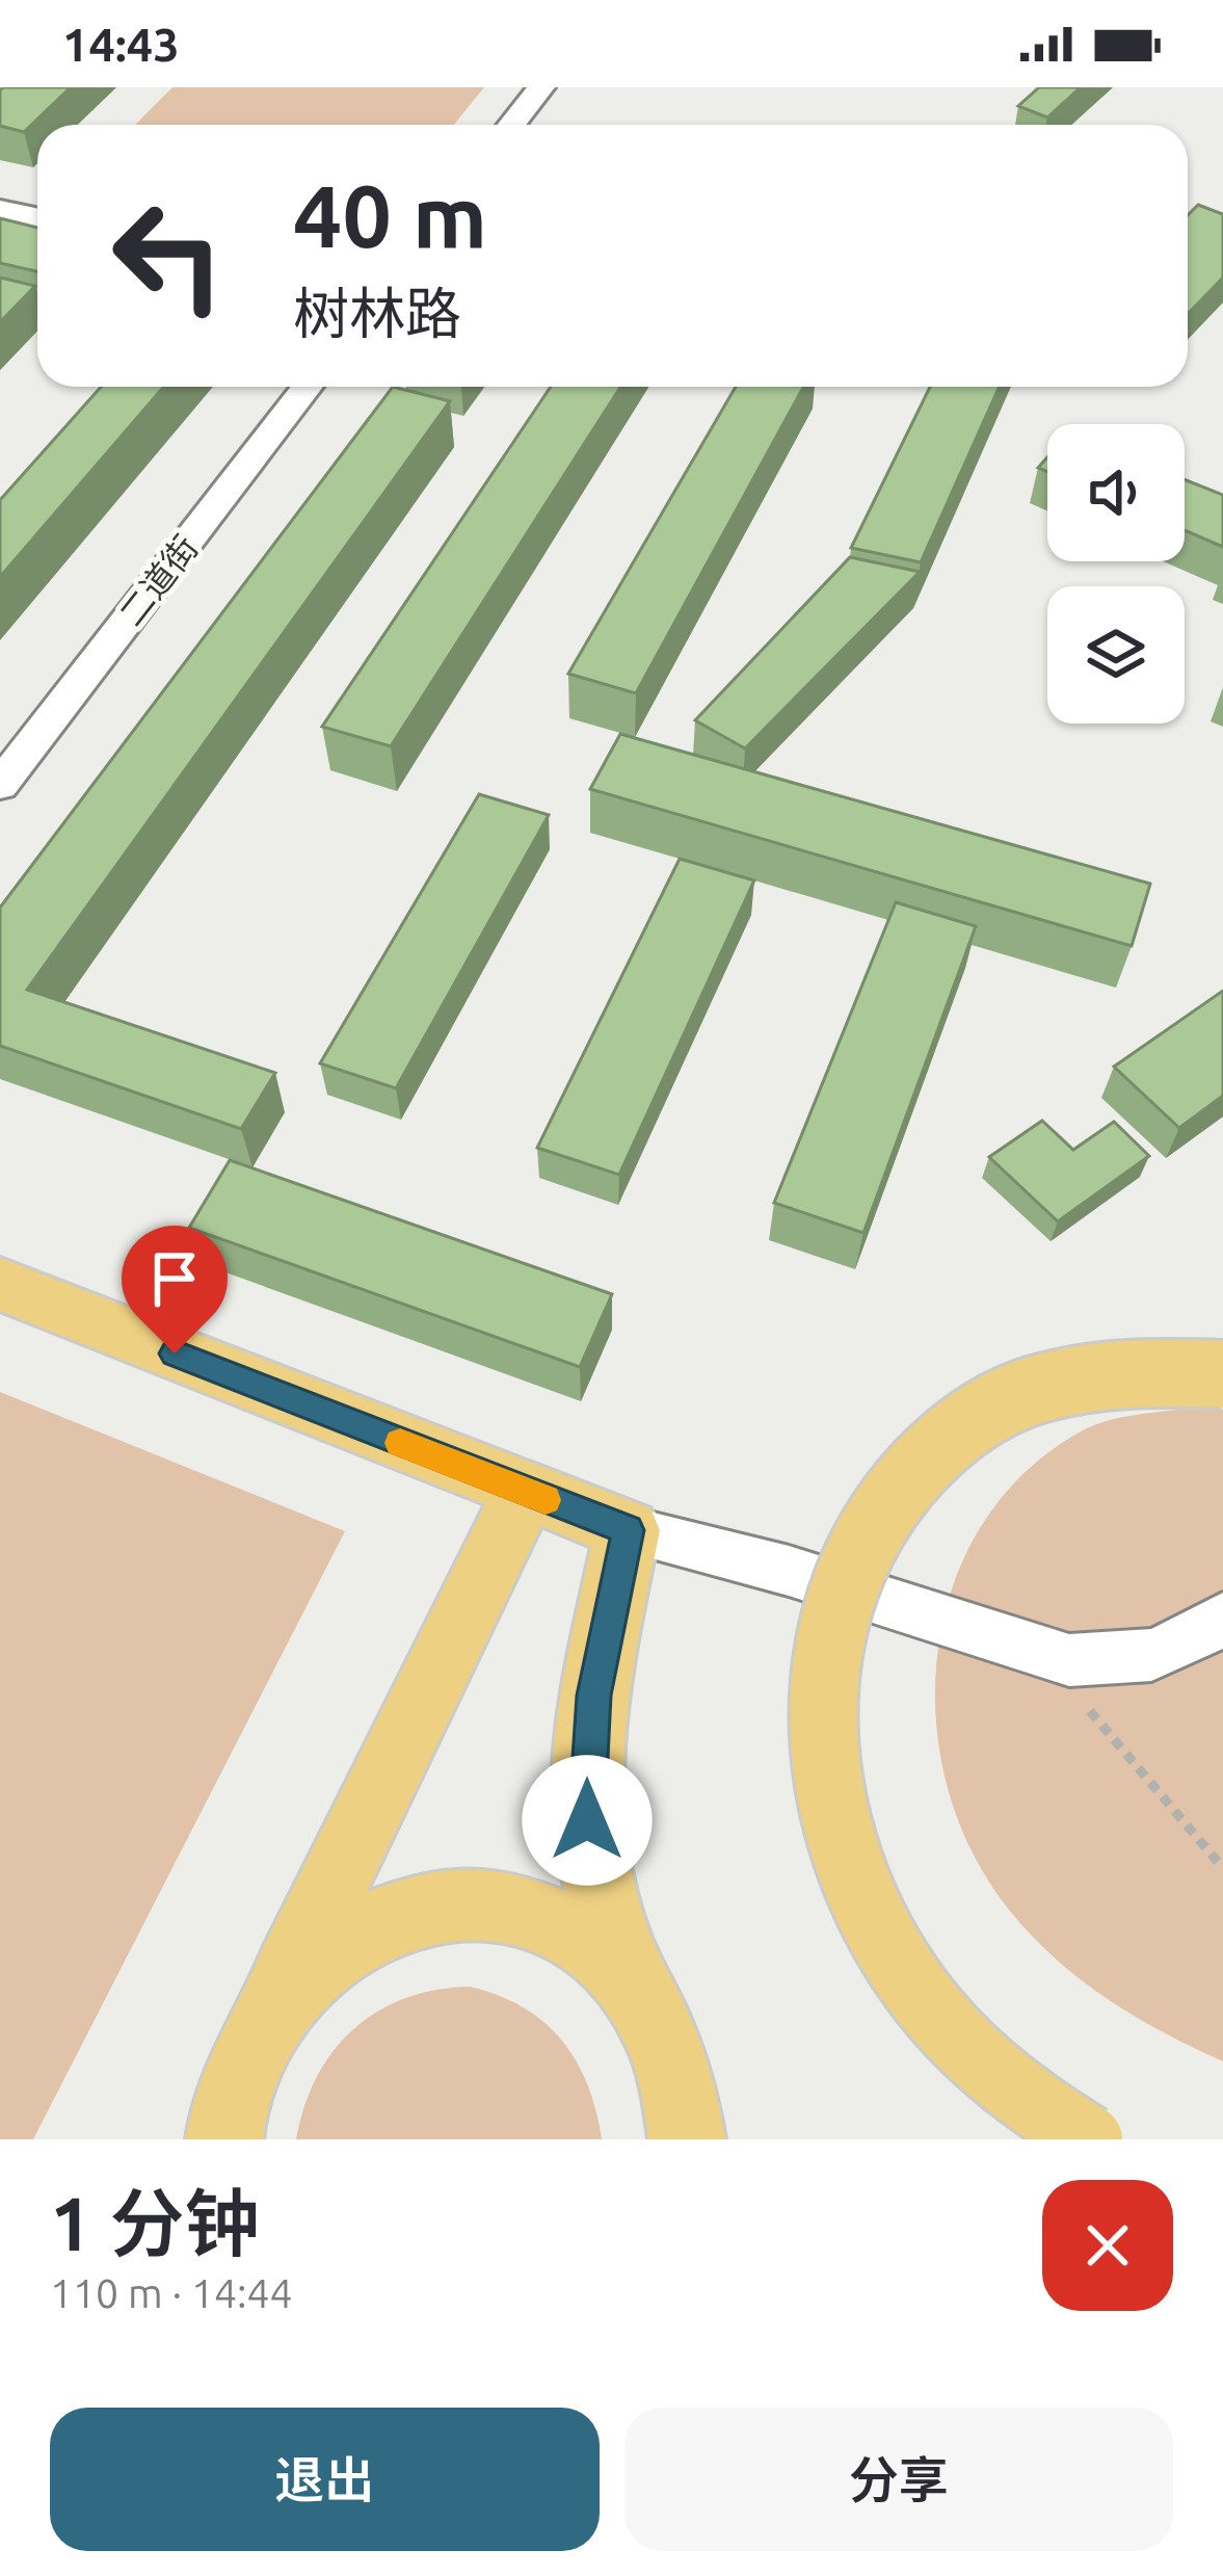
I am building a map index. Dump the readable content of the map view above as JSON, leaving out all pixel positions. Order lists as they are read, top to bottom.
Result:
{
  "streets": {
    "street": ["二道街"]
  },
  "page": {
    "status": "14:43",
    "turn": ["40 m", "树林路"],
    "heading": ["1 分钟", "110 m · 14:44"],
    "buttons": ["退出", "分享"]
  }
}
